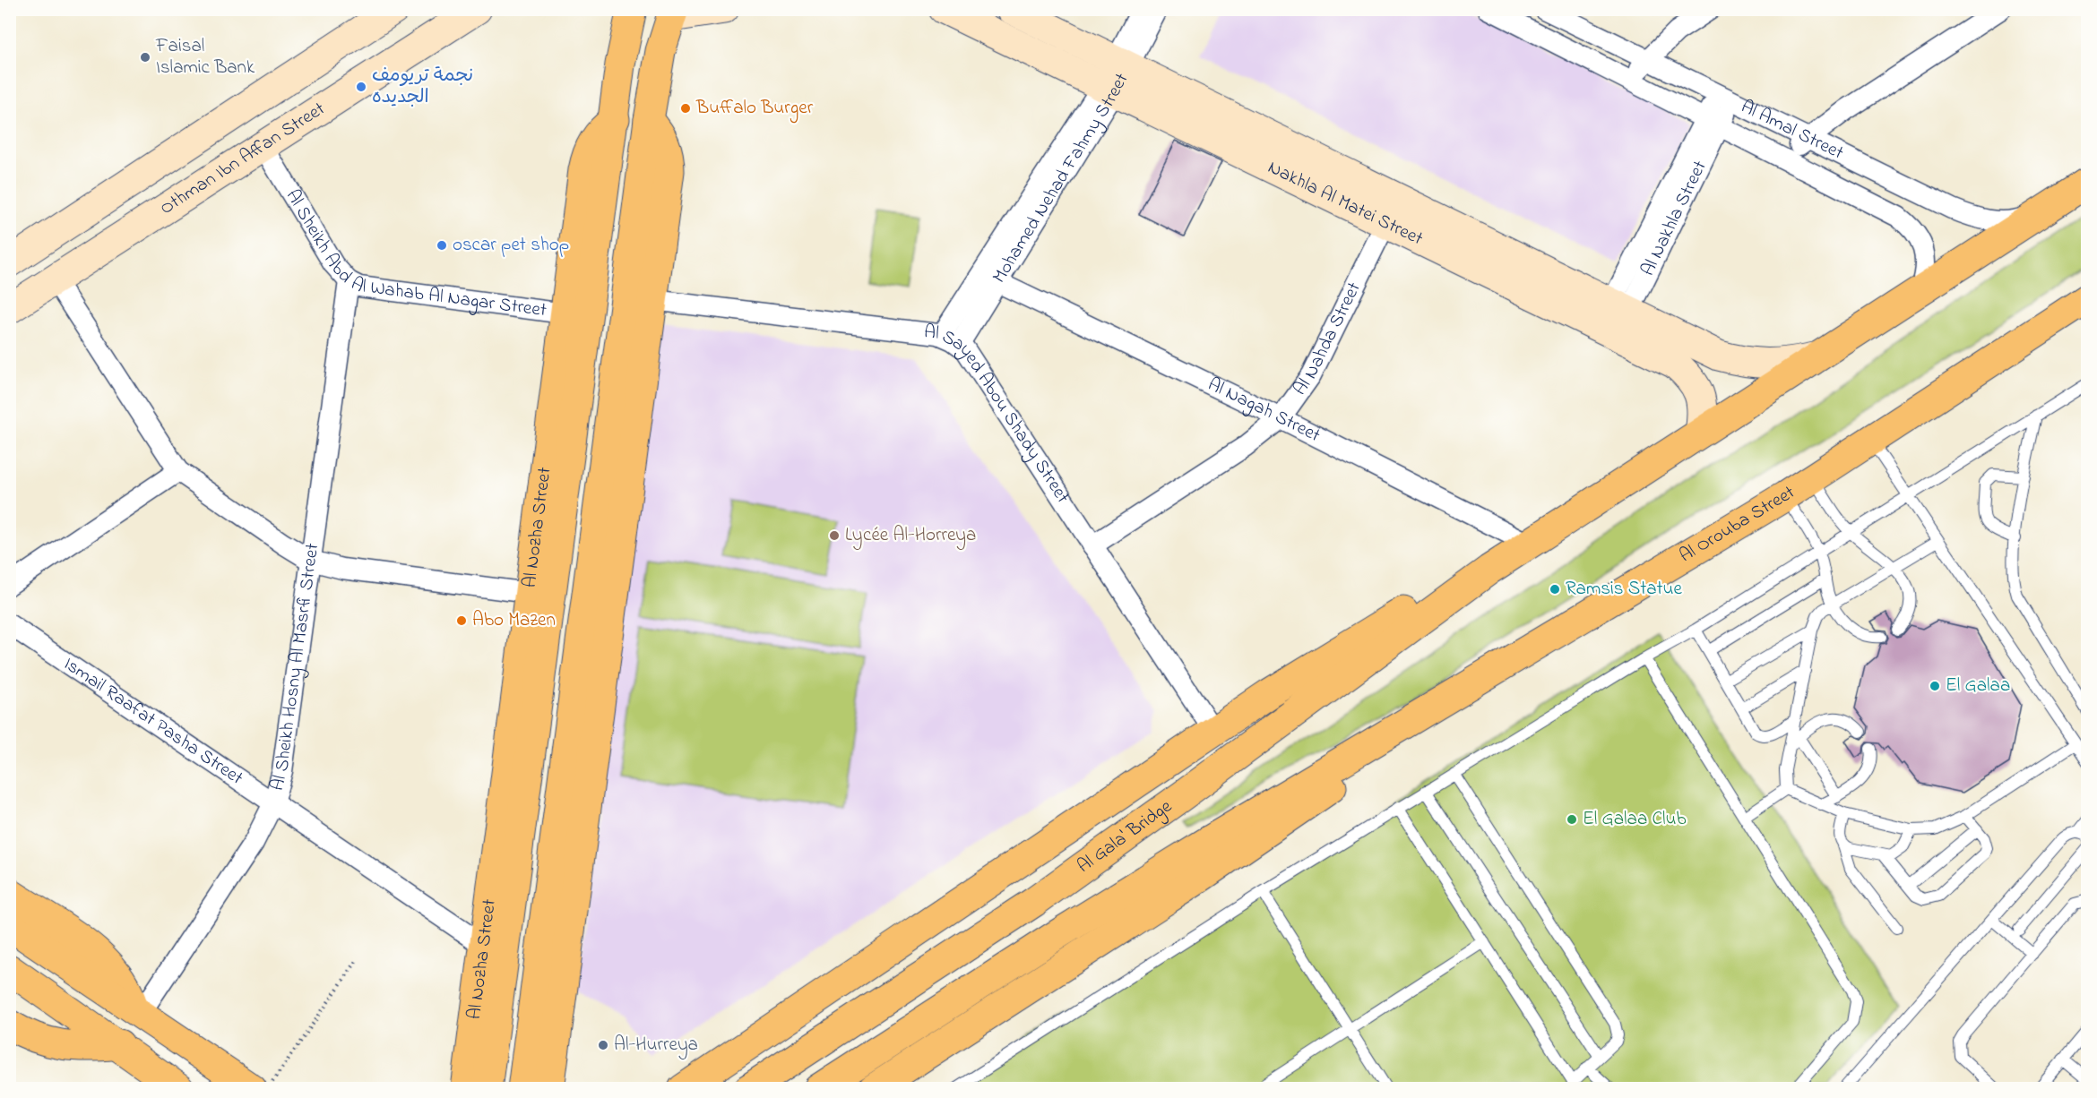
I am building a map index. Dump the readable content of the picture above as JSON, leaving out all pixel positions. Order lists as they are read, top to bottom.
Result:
{
  "streets": {
    "main road": ["Al Orouba Street", "Al Nozha Street", "Al Gala' Bridge"],
    "street": [
      "Al Amal Street",
      "Othman Ibn Affan Street",
      "Mohamed Nehad Fahmy Street",
      "Nakhla Al Matei Street",
      "Al Nakhla Street",
      "Al Sheikh Abd Al Wahab Al Nagar Street",
      "Al Nahda Street",
      "Al Nagah Street",
      "Al Sayed Abou Shady Street",
      "Al Sheikh Hosny Al Masrfi Street",
      "Ismail Raafat Pasha Street"
    ]
  },
  "crossings": [
    ["Al Amal Street", "Al Nakhla Street"],
    ["Othman Ibn Affan Street", "Al Sheikh Abd Al Wahab Al Nagar Street"],
    ["Mohamed Nehad Fahmy Street", "Nakhla Al Matei Street"],
    ["Mohamed Nehad Fahmy Street", "Al Nagah Street"],
    ["Mohamed Nehad Fahmy Street", "Al Sayed Abou Shady Street"],
    ["Nakhla Al Matei Street", "Al Nakhla Street"],
    ["Nakhla Al Matei Street", "Al Nahda Street"],
    ["Al Sheikh Abd Al Wahab Al Nagar Street", "Al Nozha Street"],
    ["Al Sheikh Abd Al Wahab Al Nagar Street", "Al Sheikh Hosny Al Masrfi Street"],
    ["Al Nahda Street", "Al Nagah Street"],
    ["Al Nahda Street", "Al Sayed Abou Shady Street"],
    ["Al Nozha Street", "Ismail Raafat Pasha Street"],
    ["Al Sheikh Hosny Al Masrfi Street", "Ismail Raafat Pasha Street"]
  ],
  "places": [
    "Faisal Islamic Bank",
    "نجمة تريومف الجديده",
    "Buffalo Burger",
    "oscar pet shop",
    "Lycée Al-Horreya",
    "Ramsis Statue",
    "Abo Mazen",
    "El Galaa",
    "El Galaa Club",
    "Al-Hurreya"
  ]
}
